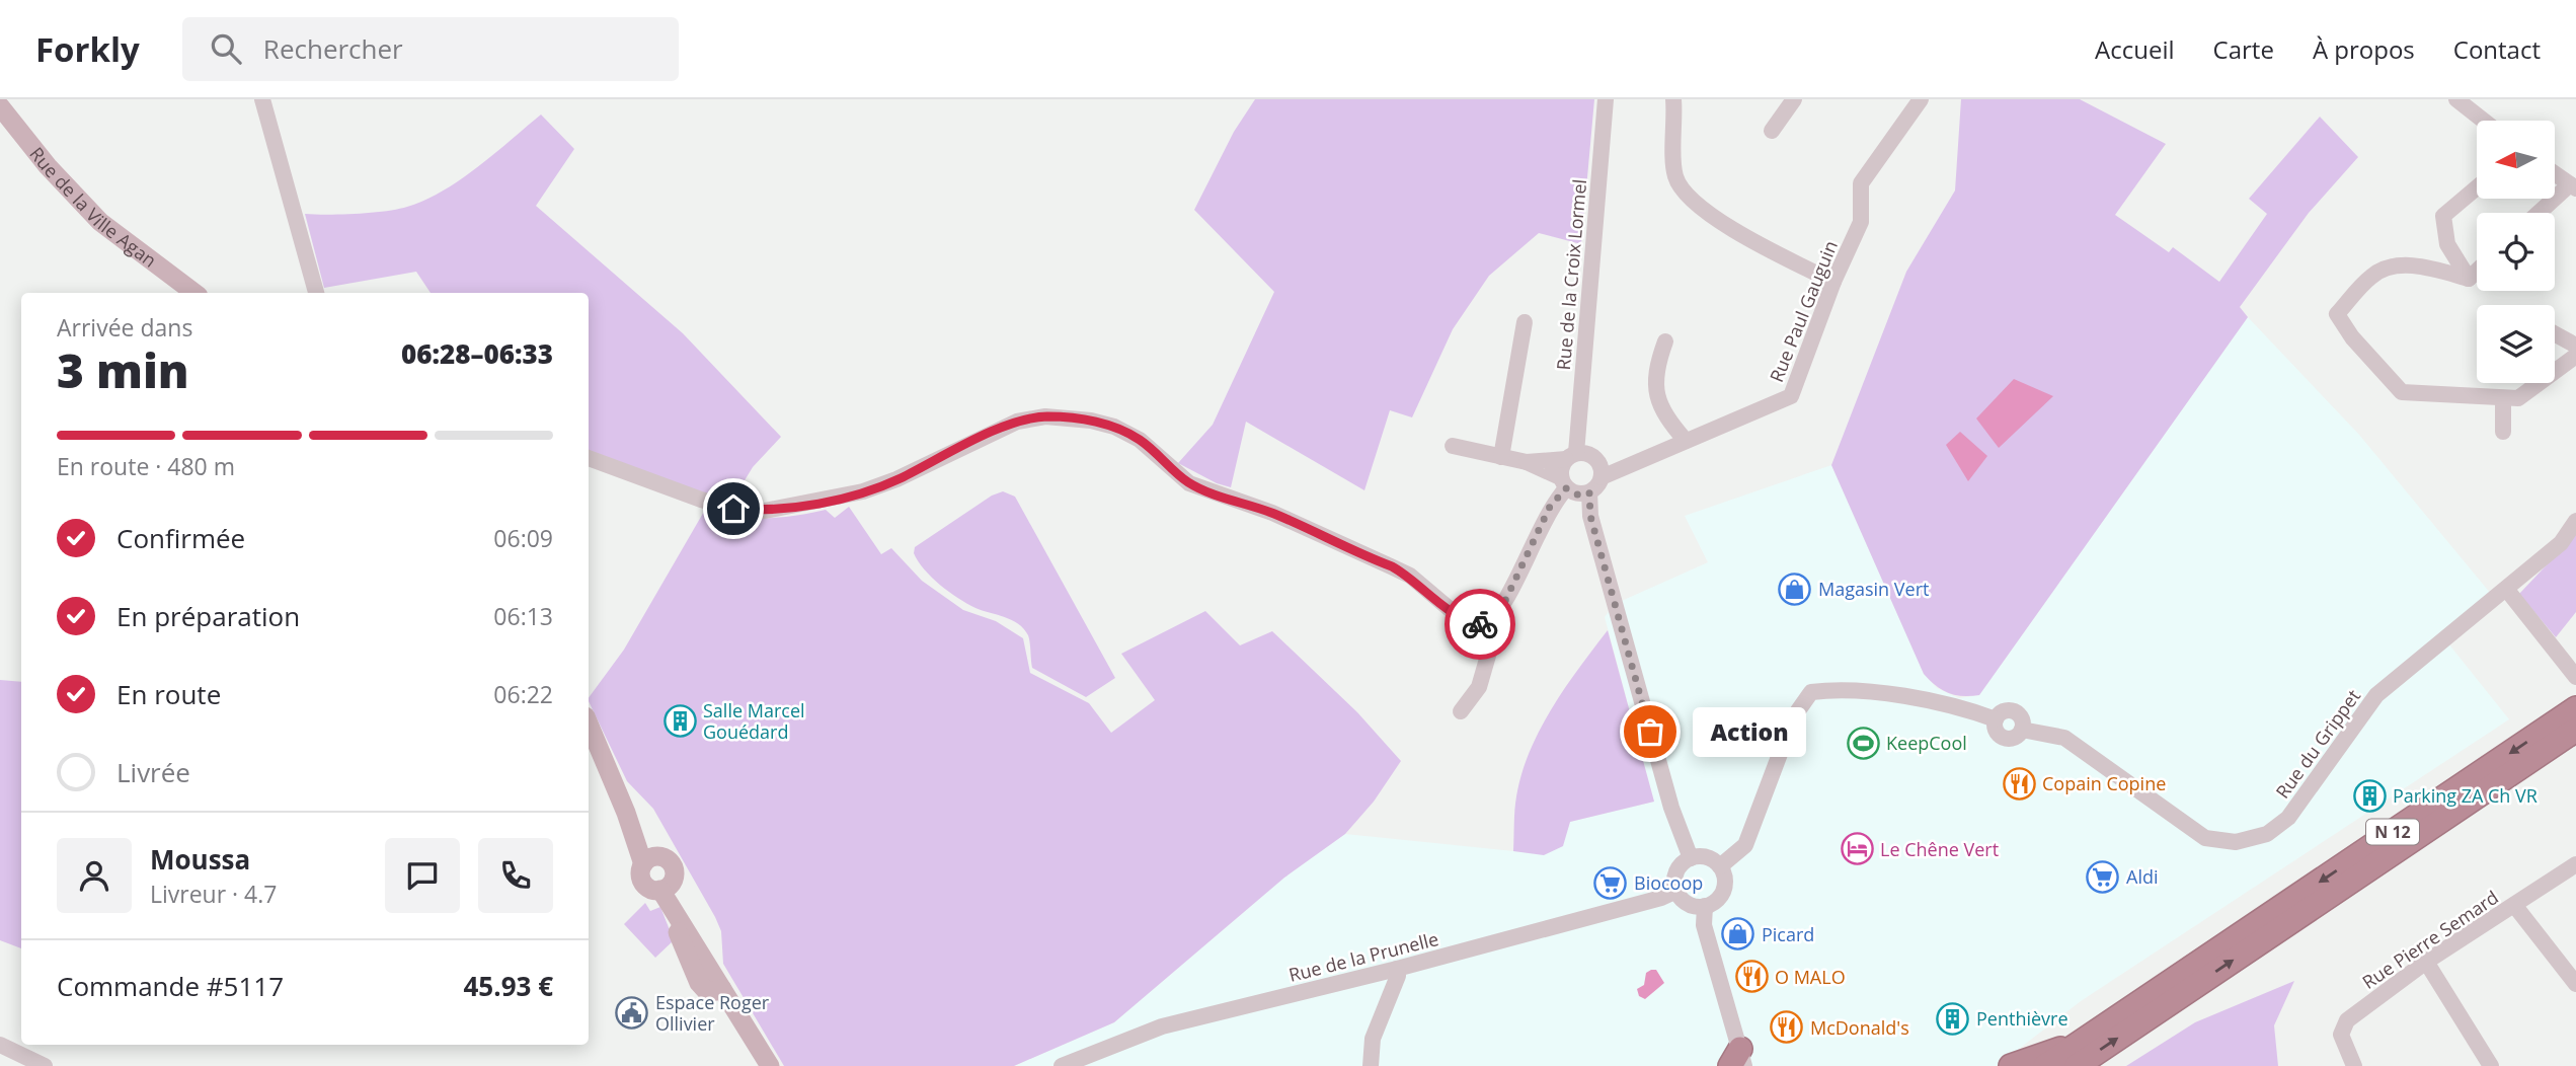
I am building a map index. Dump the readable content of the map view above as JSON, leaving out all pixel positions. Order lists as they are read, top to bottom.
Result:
{
  "streets": {
    "highway": ["N 12"],
    "main road": ["Rue de la Ville Agan"],
    "street": [
      "Rue de la Croix Lormel",
      "Rue Paul Gauguin",
      "Rue du Grippet",
      "Rue Pierre Semard",
      "Rue de la Prunelle"
    ]
  },
  "crossings": [
    ["Rue de la Croix Lormel", "Rue Paul Gauguin"],
    ["Rue du Grippet", "Rue de la Prunelle"]
  ],
  "places": {
    "shop": ["Magasin Vert", "Picard"],
    "building": ["Salle Marcel Gouédard", "Parking ZA Ch VR", "Penthièvre"],
    "other": ["Action"],
    "sports": ["KeepCool"],
    "restaurant": ["Copain Copine", "O MALO", "McDonald's"],
    "hotel": ["Le Chêne Vert"],
    "supermarket": ["Aldi", "Biocoop"],
    "public building": ["Espace Roger Ollivier"]
  },
  "north": "left",
  "page": {
    "header": "Forkly",
    "search": "Rechercher",
    "nav": [
      "Accueil",
      "Carte",
      "À propos",
      "Contact"
    ],
    "heading": ["3 min", "Arrivée dans", "06:28–06:33"],
    "panel": [
      "Moussa",
      "Livreur · 4.7",
      "Commande #5117",
      "45.93 €"
    ],
    "bar": "En route · 480 m",
    "list": [
      ["Confirmée", "06:09"],
      ["En préparation", "06:13"],
      ["En route", "06:22"],
      "Livrée"
    ],
    "bubble": "Action"
  }
}
